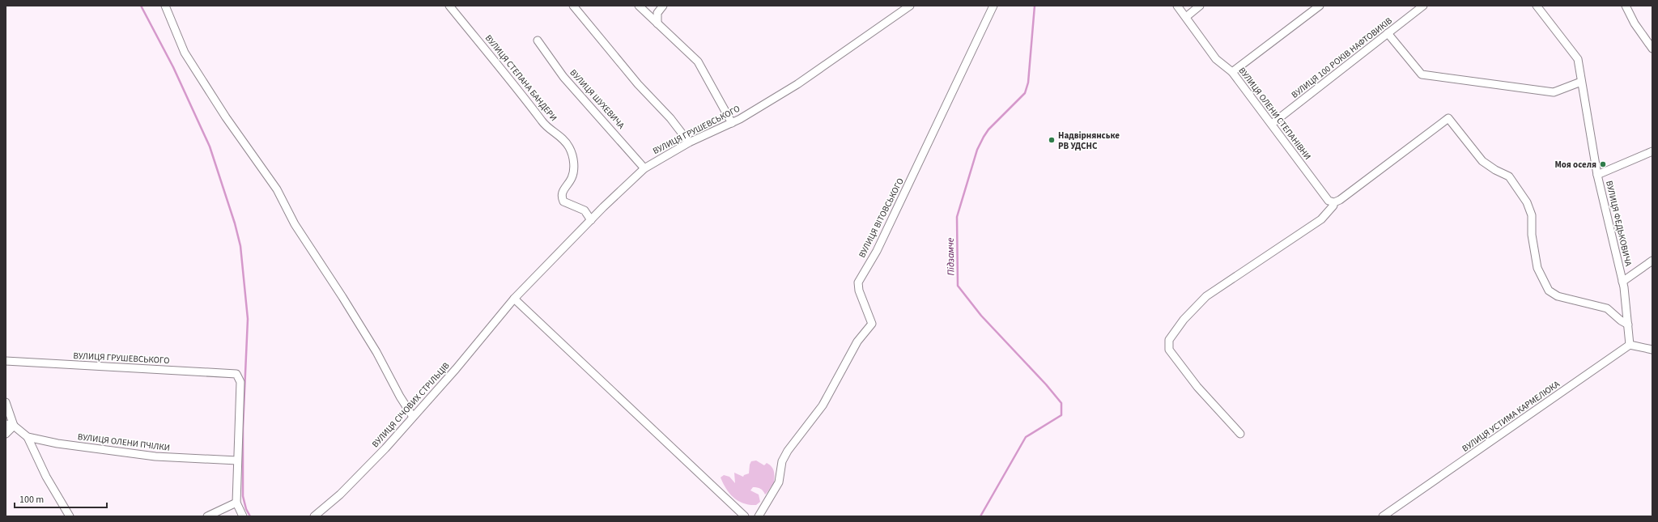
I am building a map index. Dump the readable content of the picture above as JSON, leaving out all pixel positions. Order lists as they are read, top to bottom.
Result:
{
  "streets": {
    "street": [
      "ВУЛИЦЯ 100 РОКІВ НАФТОВИКІВ",
      "ВУЛИЦЯ СТЕПАНА БАНДЕРИ",
      "ВУЛИЦЯ ШУХЕВИЧА",
      "ВУЛИЦЯ ОЛЕНИ СТЕПАНІВНИ",
      "ВУЛИЦЯ ГРУШЕВСЬКОГО",
      "ВУЛИЦЯ ВІТОВСЬКОГО",
      "ВУЛИЦЯ ФЕДЬКОВИЧА",
      "ВУЛИЦЯ СІЧОВИХ СТРІЛЬЦІВ",
      "ВУЛИЦЯ УСТИМА КАРМЕЛЮКА",
      "ВУЛИЦЯ ОЛЕНИ ПЧІЛКИ"
    ]
  },
  "crossings": [
    ["ВУЛИЦЯ 100 РОКІВ НАФТОВИКІВ", "ВУЛИЦЯ ОЛЕНИ СТЕПАНІВНИ"],
    ["ВУЛИЦЯ СТЕПАНА БАНДЕРИ", "ВУЛИЦЯ ГРУШЕВСЬКОГО"],
    ["ВУЛИЦЯ ШУХЕВИЧА", "ВУЛИЦЯ ГРУШЕВСЬКОГО"],
    ["ВУЛИЦЯ ГРУШЕВСЬКОГО", "ВУЛИЦЯ СІЧОВИХ СТРІЛЬЦІВ"],
    ["ВУЛИЦЯ ГРУШЕВСЬКОГО", "ВУЛИЦЯ ОЛЕНИ ПЧІЛКИ"],
    ["ВУЛИЦЯ ФЕДЬКОВИЧА", "ВУЛИЦЯ УСТИМА КАРМЕЛЮКА"]
  ],
  "water": ["Підзамче"],
  "places": ["Надвірнянське РВ УДСНС", "Моя оселя"],
  "scale_bar": "100 m"
}
